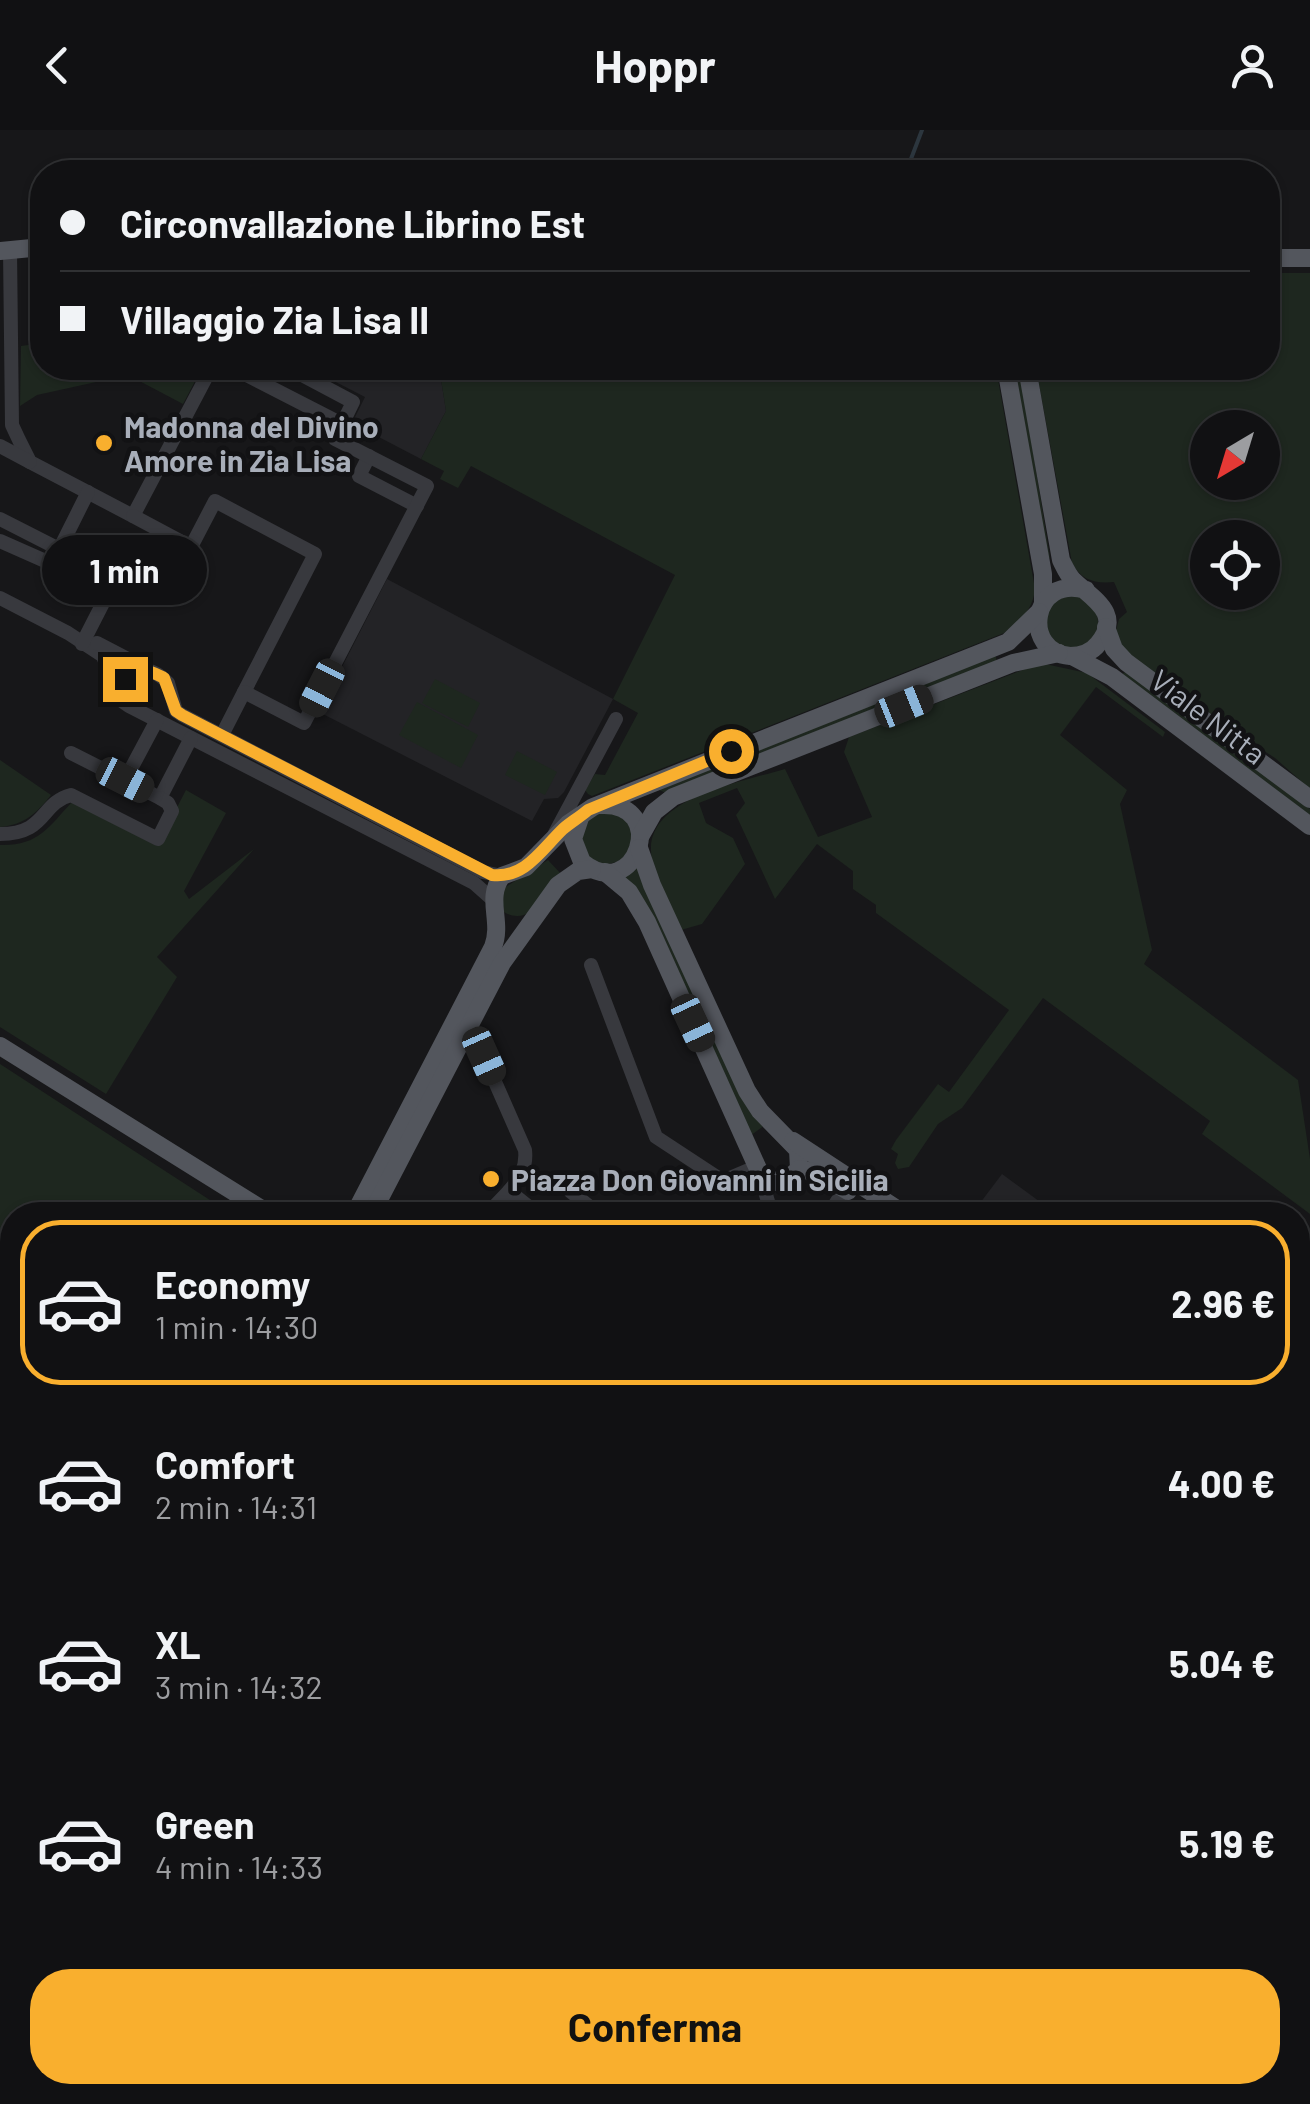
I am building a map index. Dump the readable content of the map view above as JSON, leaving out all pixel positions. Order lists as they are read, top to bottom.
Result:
{
  "streets": {
    "main road": ["Viale Nitta"]
  },
  "places": ["Madonna del Divino Amore in Zia Lisa", "Piazza Don Giovanni in Sicilia"],
  "north": "bottom left",
  "page": {
    "header": "Hoppr",
    "banner": ["Circonvallazione Librino Est", "Villaggio Zia Lisa II"],
    "bubble": "1 min",
    "list": [
      {
        "name": "Economy",
        "note": "1 min · 14:30",
        "value": "2.96 €"
      },
      {
        "name": "Comfort",
        "note": "2 min · 14:31",
        "value": "4.00 €"
      },
      {
        "name": "XL",
        "note": "3 min · 14:32",
        "value": "5.04 €"
      },
      {
        "name": "Green",
        "note": "4 min · 14:33",
        "value": "5.19 €"
      }
    ],
    "buttons": "Conferma"
  }
}
